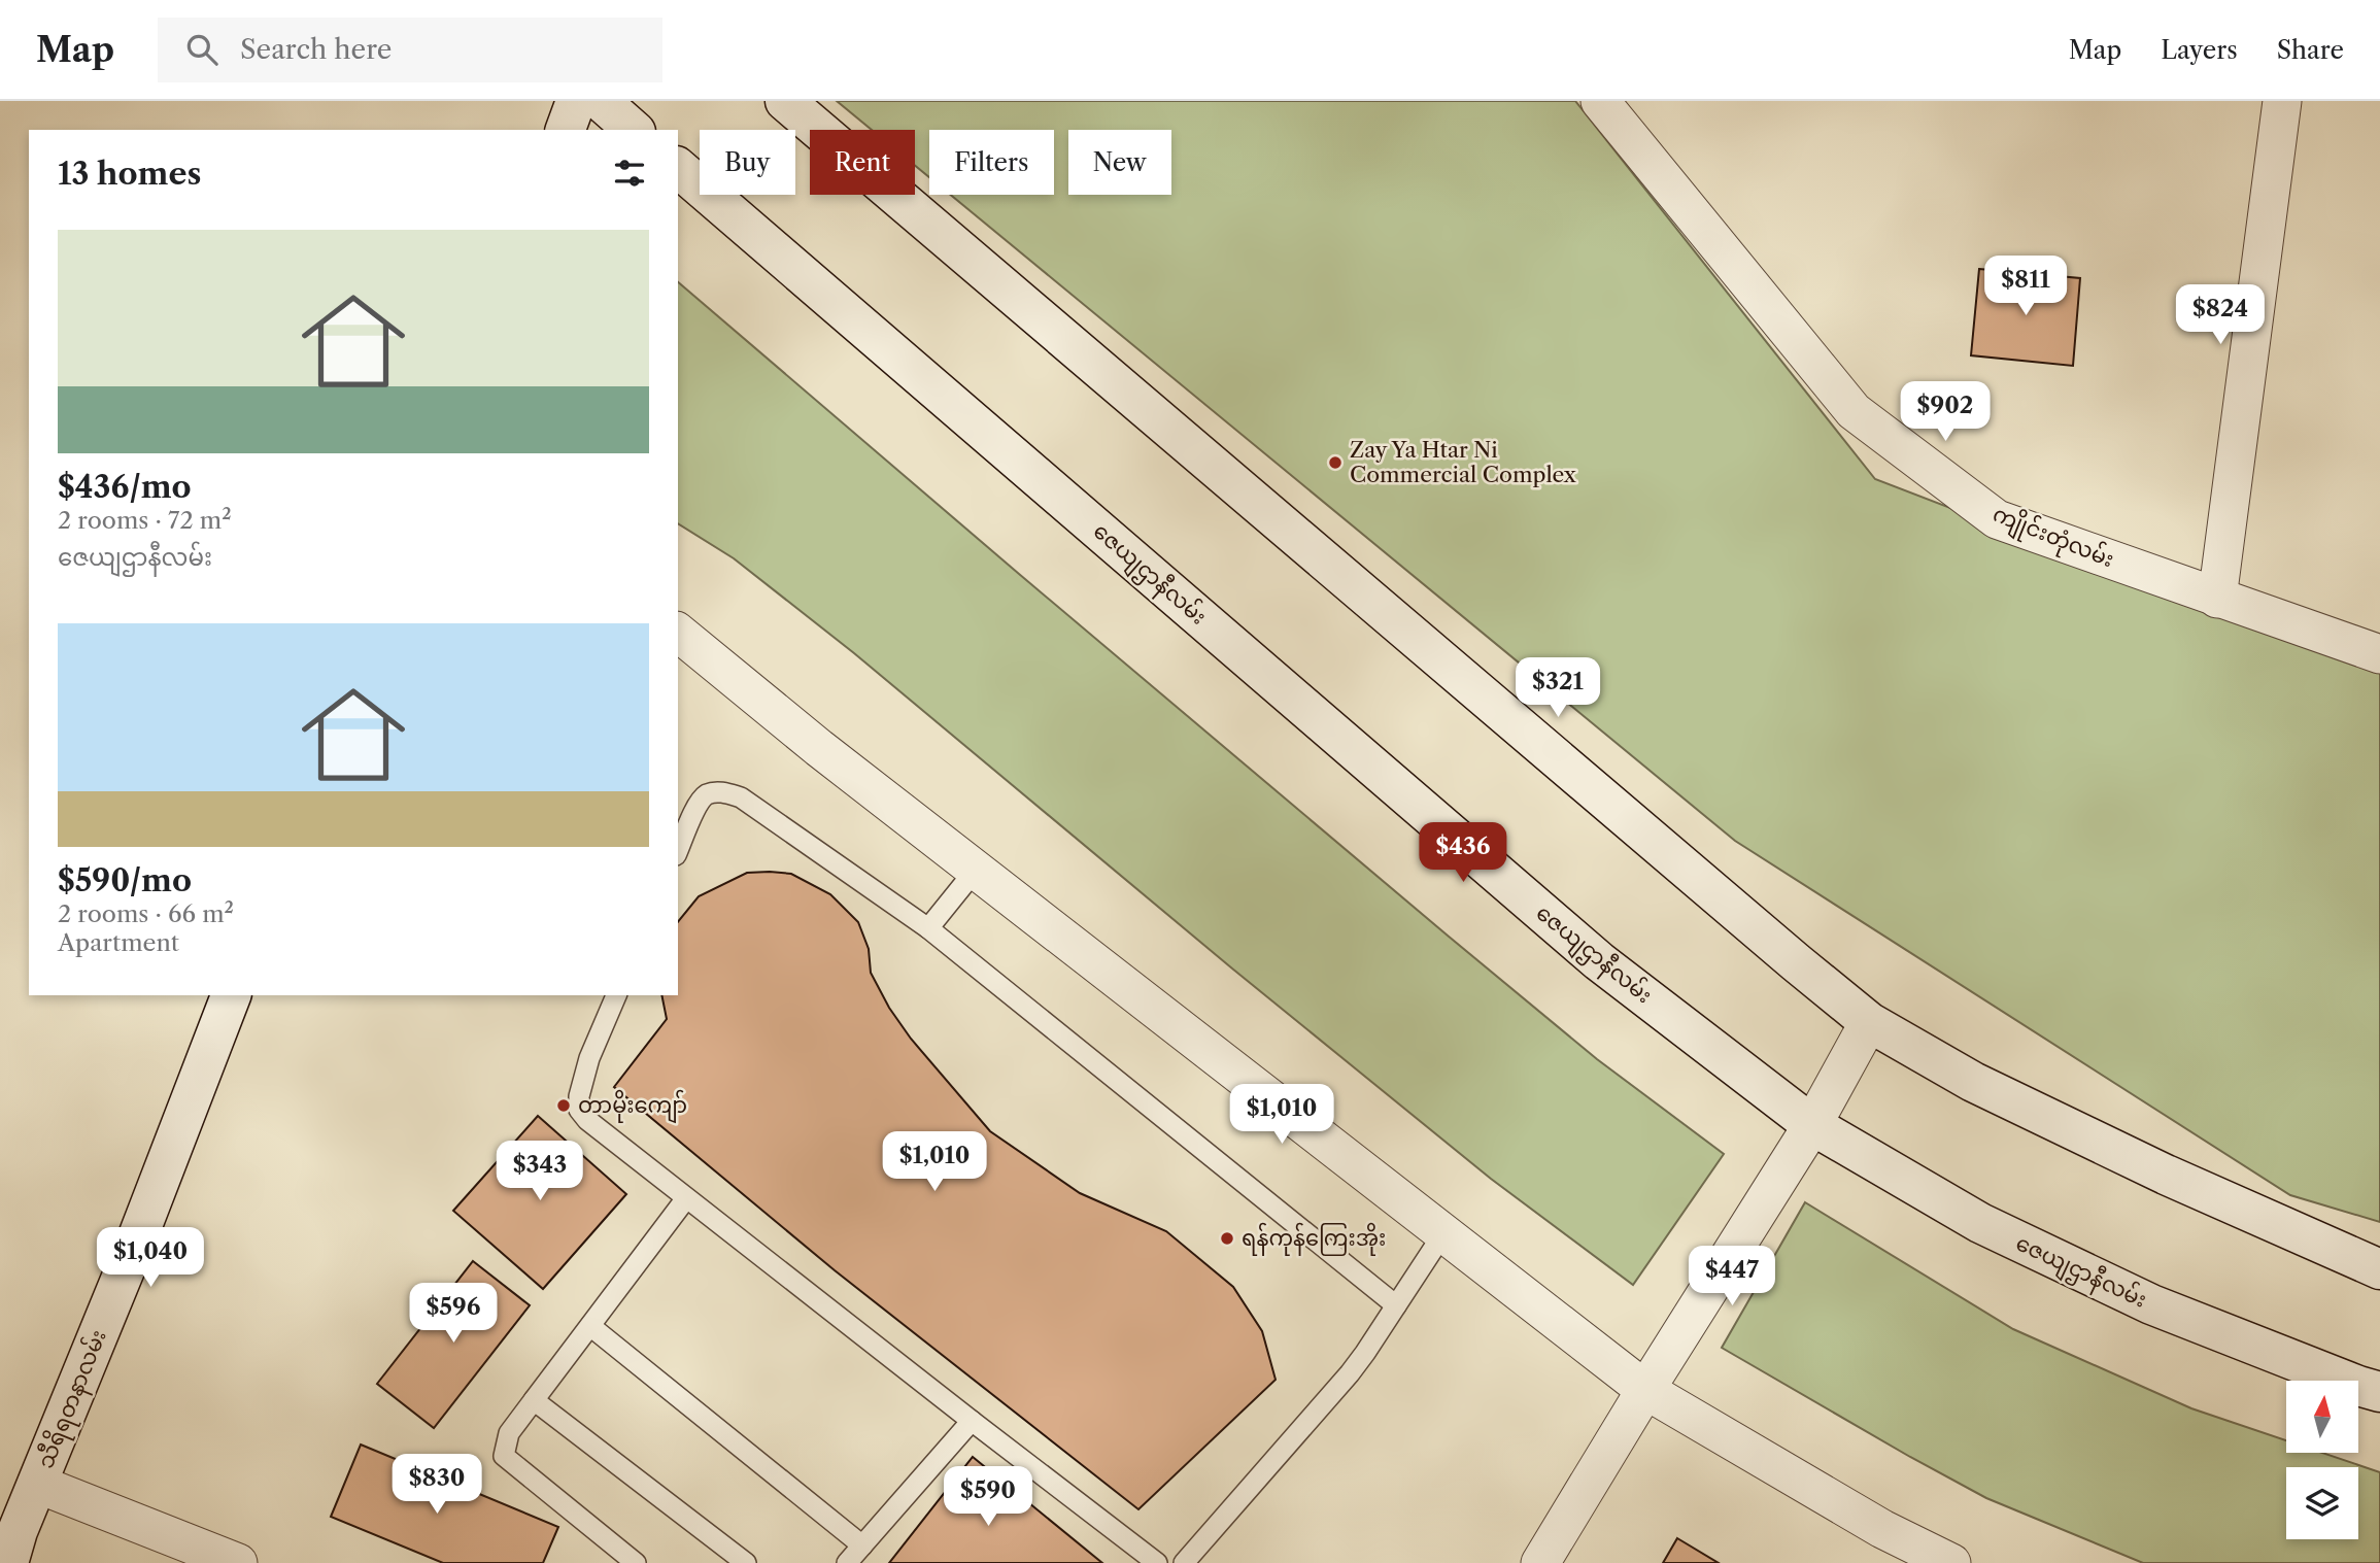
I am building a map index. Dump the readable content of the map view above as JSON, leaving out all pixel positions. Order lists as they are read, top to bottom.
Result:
{
  "streets": {
    "main road": ["ဇေယျဌာနီလမ်း", "သီရိရတနာလမ်း"],
    "street": ["ကျိုင်းတုံလမ်း"]
  },
  "places": ["Zay Ya Htar Ni Commercial Complex", "တာမိုးကျော်", "ရန်ကုန်ကြေးအိုး"],
  "north": "top",
  "page": {
    "header": "Map",
    "search": "Search here",
    "nav": ["Map", "Layers", "Share"],
    "chip": [
      "Buy",
      "Rent",
      "Filters",
      "New"
    ],
    "heading": "13 homes",
    "list": [
      {
        "name": "$436/mo",
        "note": "2 rooms · 72 m² · ဇေယျဌာနီလမ်း"
      },
      {
        "name": "$590/mo",
        "note": "2 rooms · 66 m² · Apartment"
      }
    ],
    "price": [
      "$811",
      "$824",
      "$902",
      "$321",
      "$436",
      "$1,010",
      "$1,010",
      "$343",
      "$1,040",
      "$447",
      "$596",
      "$830",
      "$590"
    ]
  }
}
